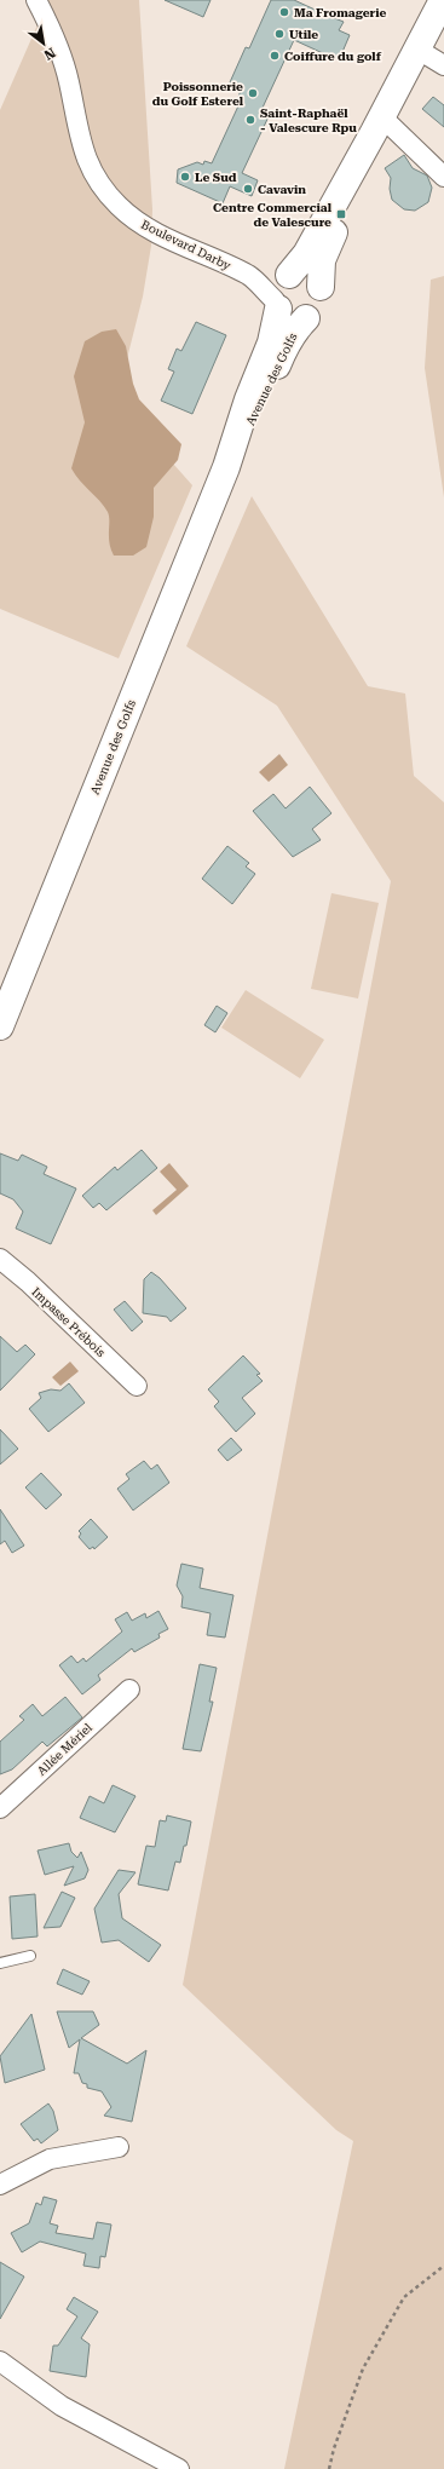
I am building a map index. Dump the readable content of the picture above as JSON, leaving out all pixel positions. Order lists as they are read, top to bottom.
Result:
{
  "streets": {
    "main road": ["Avenue des Golfs"],
    "street": ["Boulevard Darby", "Impasse Prébois", "Allée Mériel"]
  },
  "crossings": [
    ["Boulevard Darby", "Avenue des Golfs"]
  ],
  "places": {
    "other": [
      "Ma Fromagerie",
      "Utile",
      "Coiffure du golf",
      "Poissonnerie du Golf Esterel",
      "Saint-Raphaël - Valescure Rpu",
      "Le Sud",
      "Cavavin"
    ],
    "transit": ["Centre Commercial de Valescure"]
  },
  "north": "bottom right"
}
